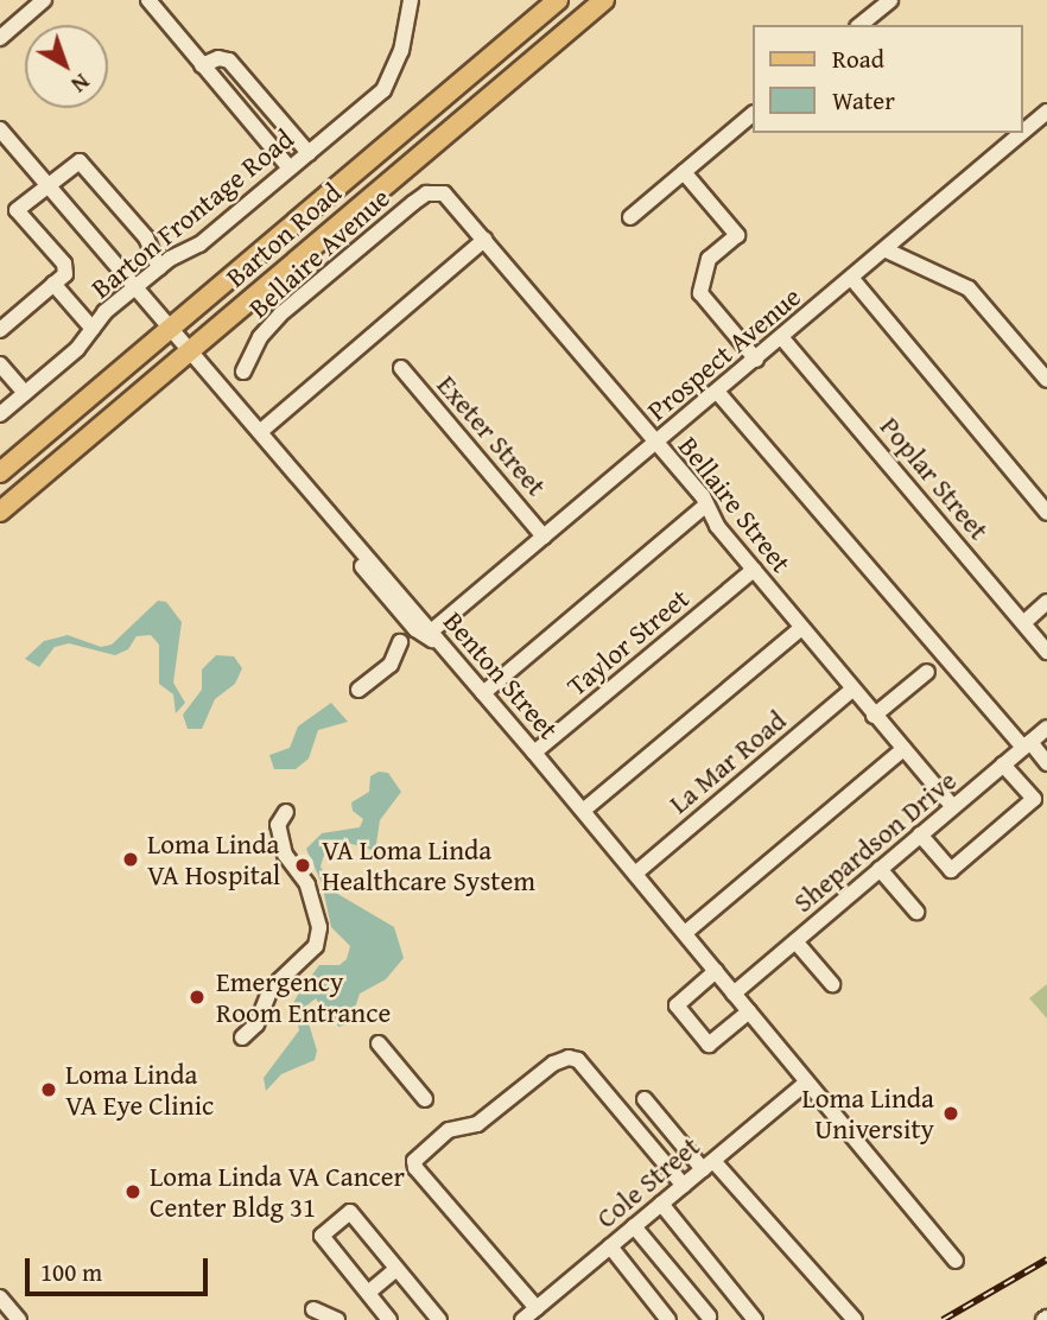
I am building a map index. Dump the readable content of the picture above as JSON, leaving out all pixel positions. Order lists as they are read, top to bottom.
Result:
{
  "streets": {
    "main road": ["Barton Road"],
    "street": [
      "Barton Frontage Road",
      "Bellaire Avenue",
      "Prospect Avenue",
      "Exeter Street",
      "Poplar Street",
      "Bellaire Street",
      "Taylor Street",
      "Benton Street",
      "La Mar Road",
      "Shepardson Drive",
      "Cole Street"
    ]
  },
  "crossings": [
    ["Barton Frontage Road", "Benton Street"],
    ["Barton Road", "Benton Street"],
    ["Bellaire Avenue", "Bellaire Street"],
    ["Prospect Avenue", "Exeter Street"],
    ["Prospect Avenue", "Poplar Street"],
    ["Prospect Avenue", "Bellaire Street"],
    ["Prospect Avenue", "Benton Street"],
    ["Bellaire Street", "Taylor Street"],
    ["Bellaire Street", "La Mar Road"],
    ["Bellaire Street", "Shepardson Drive"],
    ["Taylor Street", "Benton Street"],
    ["Benton Street", "La Mar Road"],
    ["Benton Street", "Shepardson Drive"],
    ["Benton Street", "Cole Street"]
  ],
  "places": [
    "Loma Linda VA Hospital",
    "VA Loma Linda Healthcare System",
    "Emergency Room Entrance",
    "Loma Linda VA Eye Clinic",
    "Loma Linda University",
    "Loma Linda VA Cancer Center Bldg 31"
  ],
  "legend": ["Road", "Water"],
  "scale_bar": "100 m",
  "north": "bottom right"
}
